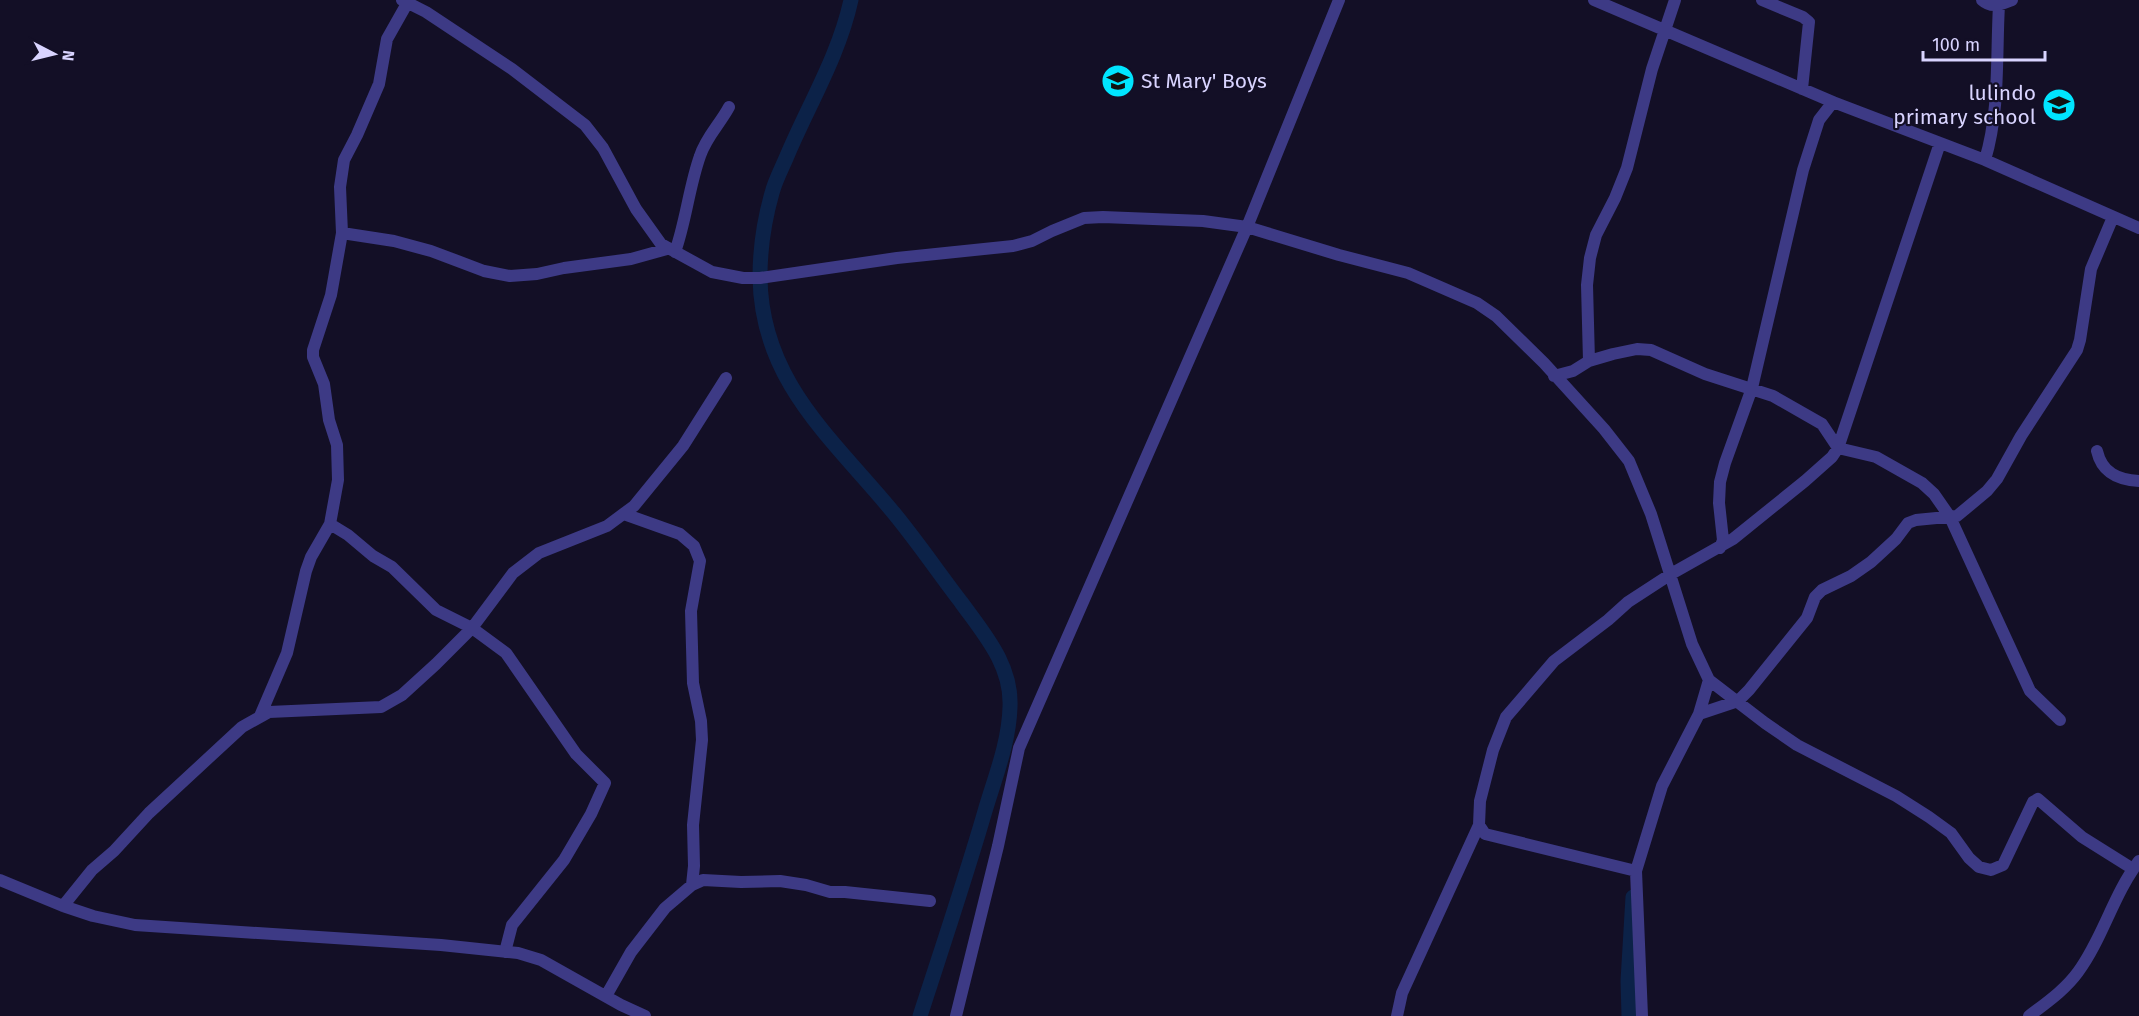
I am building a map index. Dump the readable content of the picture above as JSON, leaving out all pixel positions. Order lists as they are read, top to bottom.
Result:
{
  "places": {
    "school or university": ["St Mary' Boys", "lulindo primary school"]
  },
  "scale_bar": "100 m",
  "north": "right"
}
